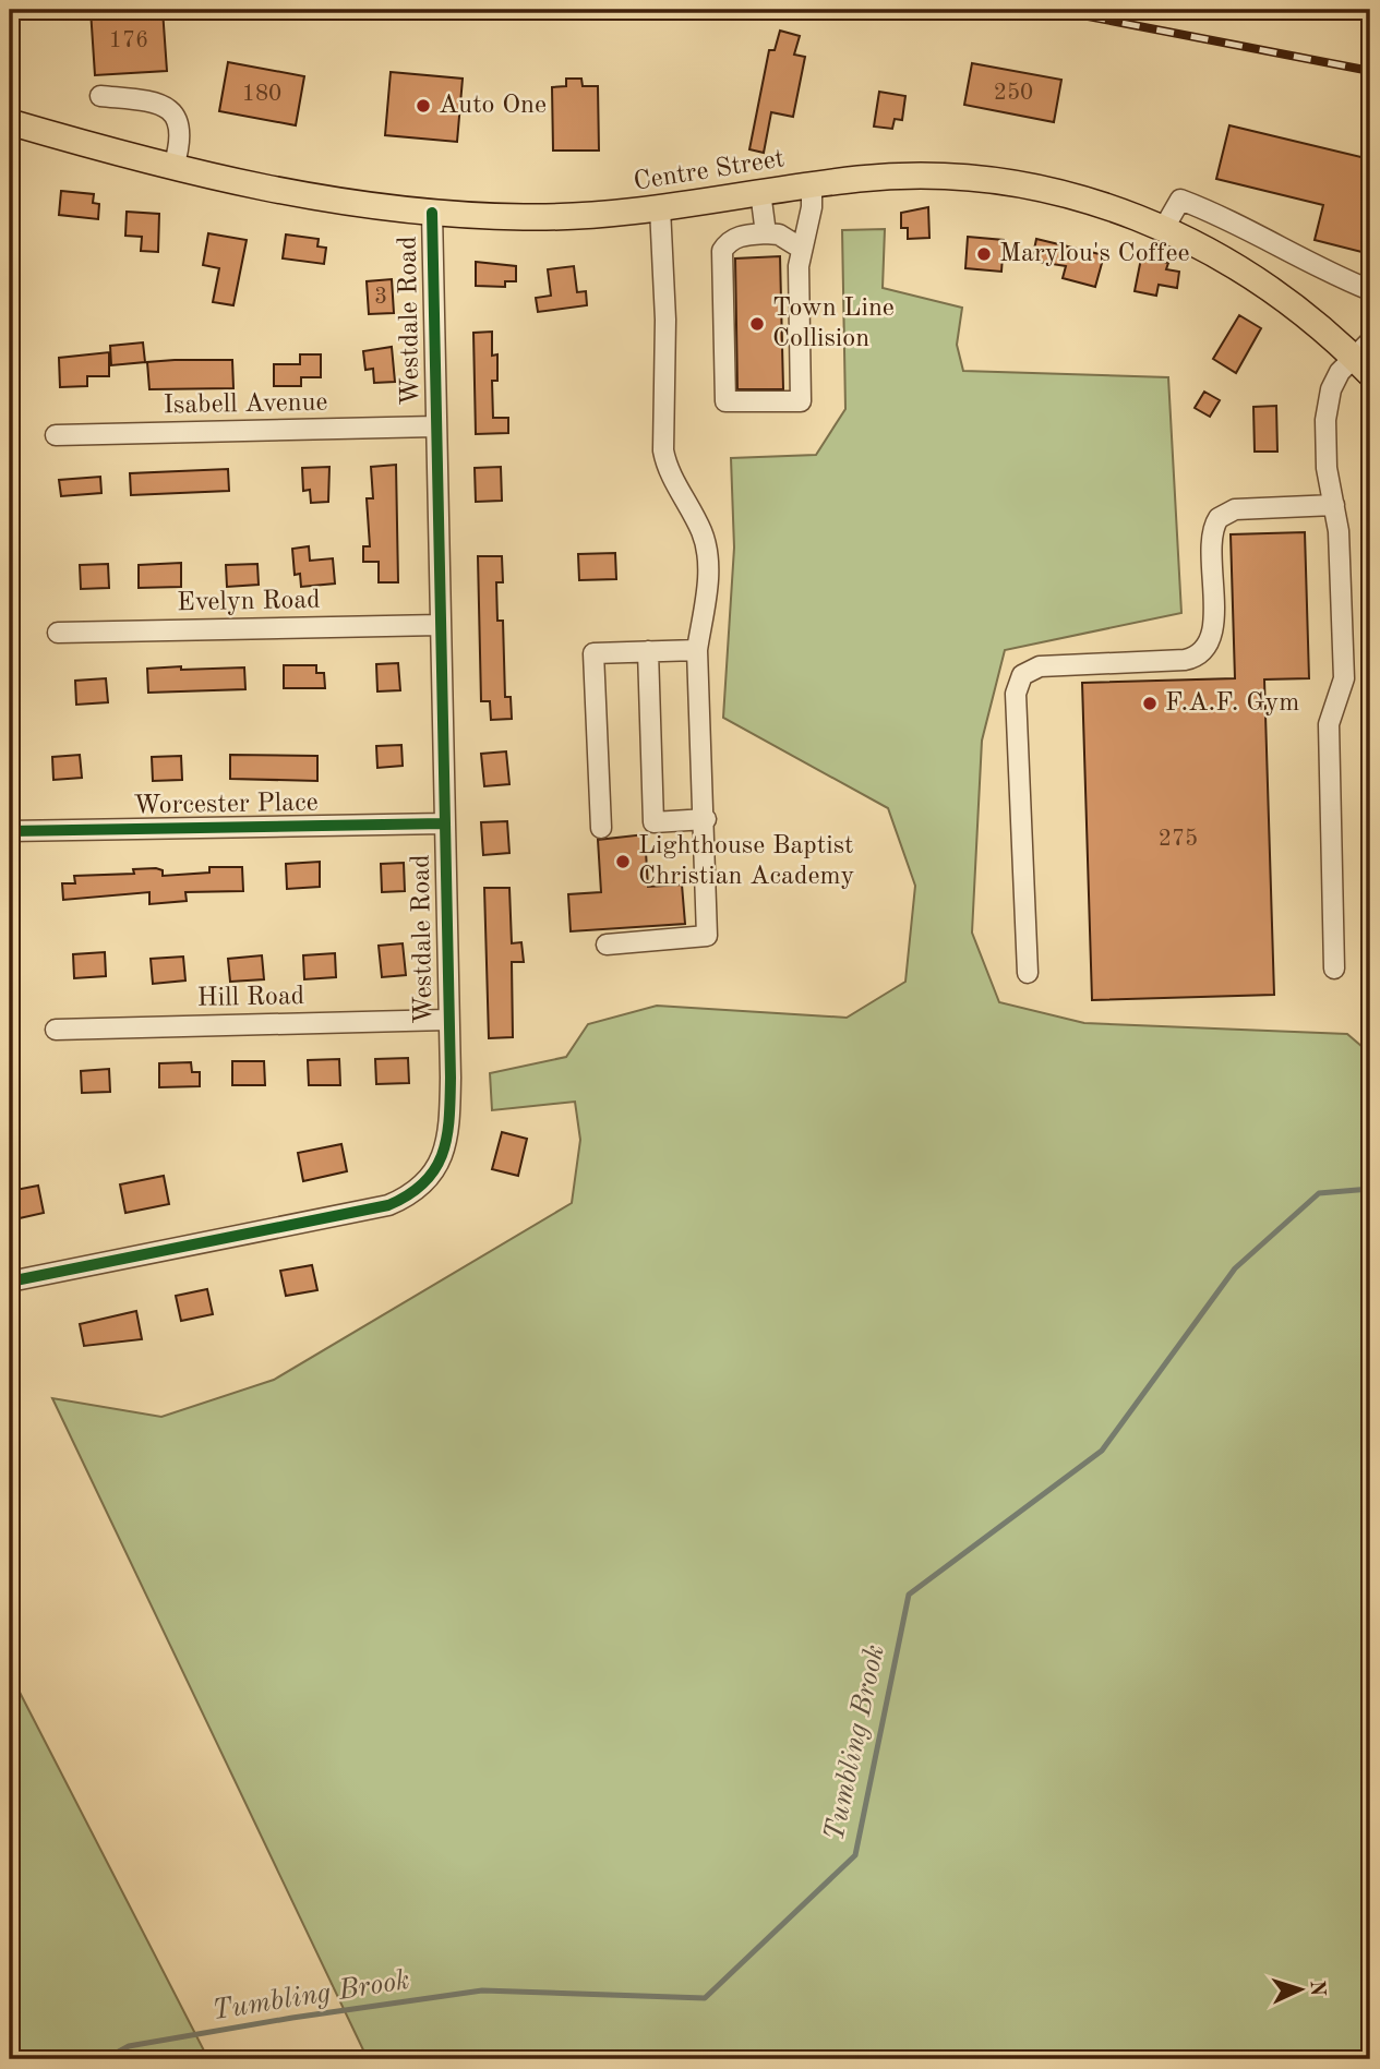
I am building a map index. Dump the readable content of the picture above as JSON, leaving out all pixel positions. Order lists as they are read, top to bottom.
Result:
{
  "streets": {
    "main road": ["Centre Street"],
    "street": [
      "Westdale Road",
      "Isabell Avenue",
      "Evelyn Road",
      "Worcester Place",
      "Hill Road"
    ]
  },
  "crossings": [
    ["Centre Street", "Westdale Road"],
    ["Westdale Road", "Isabell Avenue"],
    ["Westdale Road", "Evelyn Road"],
    ["Westdale Road", "Worcester Place"],
    ["Westdale Road", "Hill Road"]
  ],
  "water": ["Tumbling Brook"],
  "places": [
    "Auto One",
    "Marylou's Coffee",
    "Town Line Collision",
    "F.A.F. Gym",
    "Lighthouse Baptist Christian Academy"
  ],
  "house_numbers": [
    "176",
    "250",
    "180",
    "3",
    "275"
  ],
  "north": "right"
}
